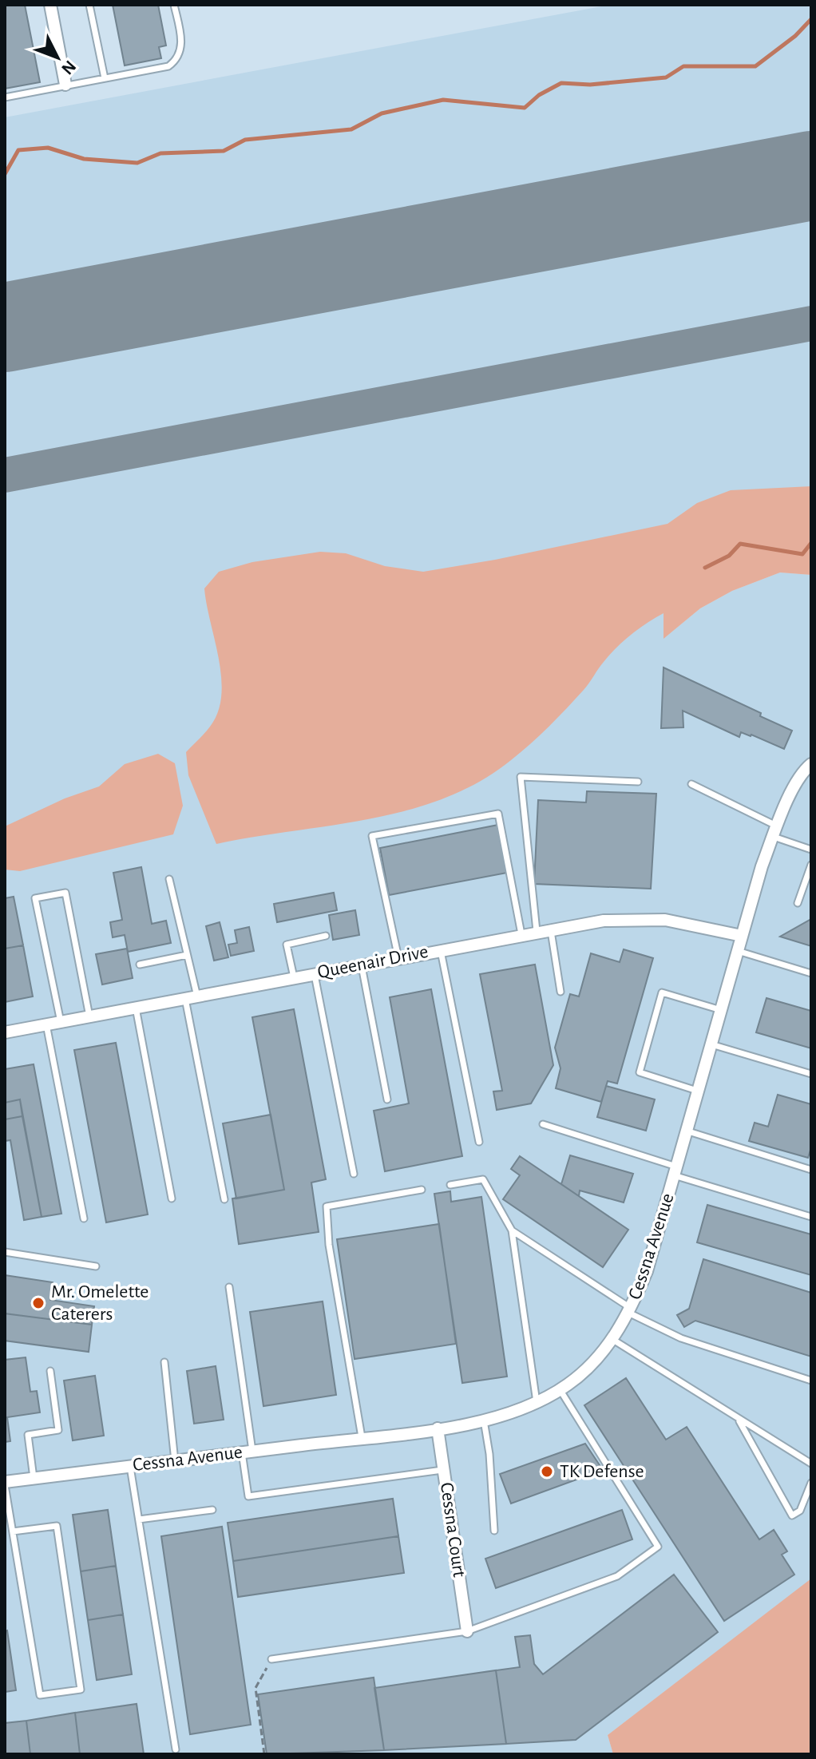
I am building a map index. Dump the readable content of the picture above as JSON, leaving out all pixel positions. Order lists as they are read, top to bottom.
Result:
{
  "streets": {
    "street": ["Queenair Drive", "Cessna Avenue", "Cessna Court"]
  },
  "crossings": [
    ["Queenair Drive", "Cessna Avenue"],
    ["Cessna Avenue", "Cessna Court"]
  ],
  "places": ["Mr. Omelette Caterers", "TK Defense"],
  "north": "bottom right"
}
